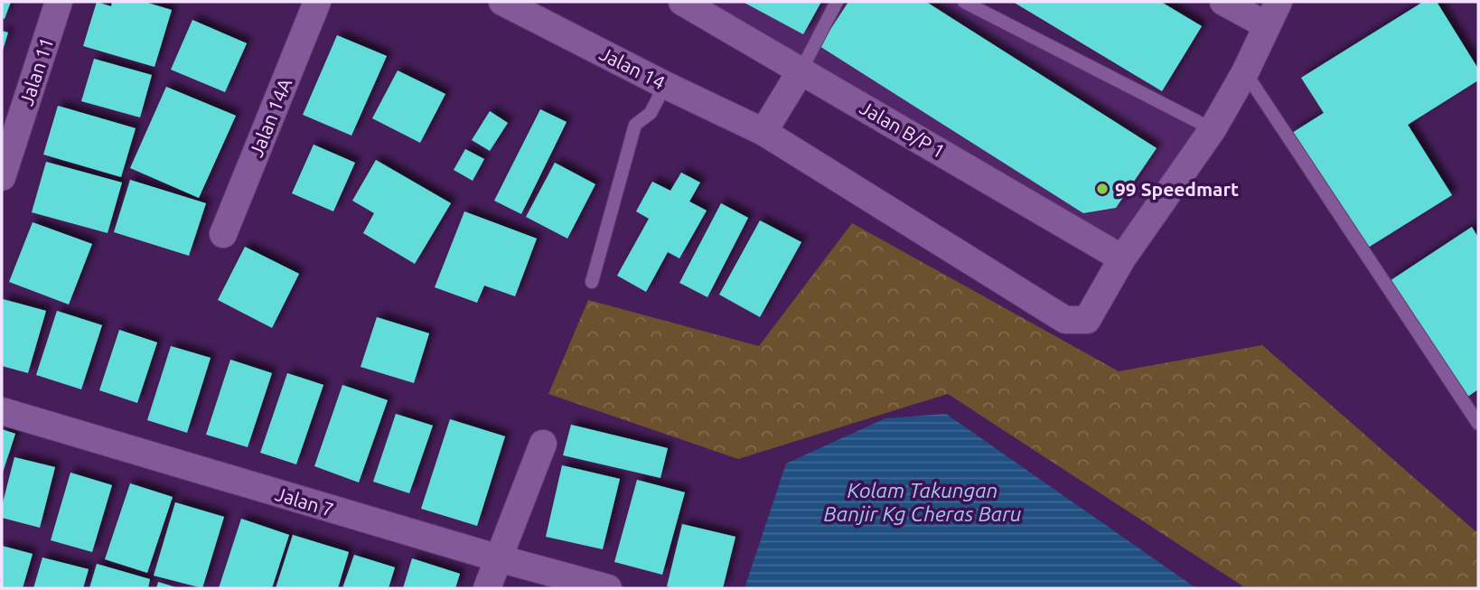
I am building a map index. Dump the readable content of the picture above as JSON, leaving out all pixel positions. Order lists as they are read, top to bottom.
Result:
{
  "streets": {
    "street": [
      "Jalan 14",
      "Jalan 11",
      "Jalan 14A",
      "Jalan B/P 1",
      "Jalan 7"
    ]
  },
  "crossings": [
    ["Jalan 14", "Jalan B/P 1"]
  ],
  "water": ["Kolam Takungan Banjir Kg Cheras Baru"],
  "places": ["99 Speedmart"]
}
